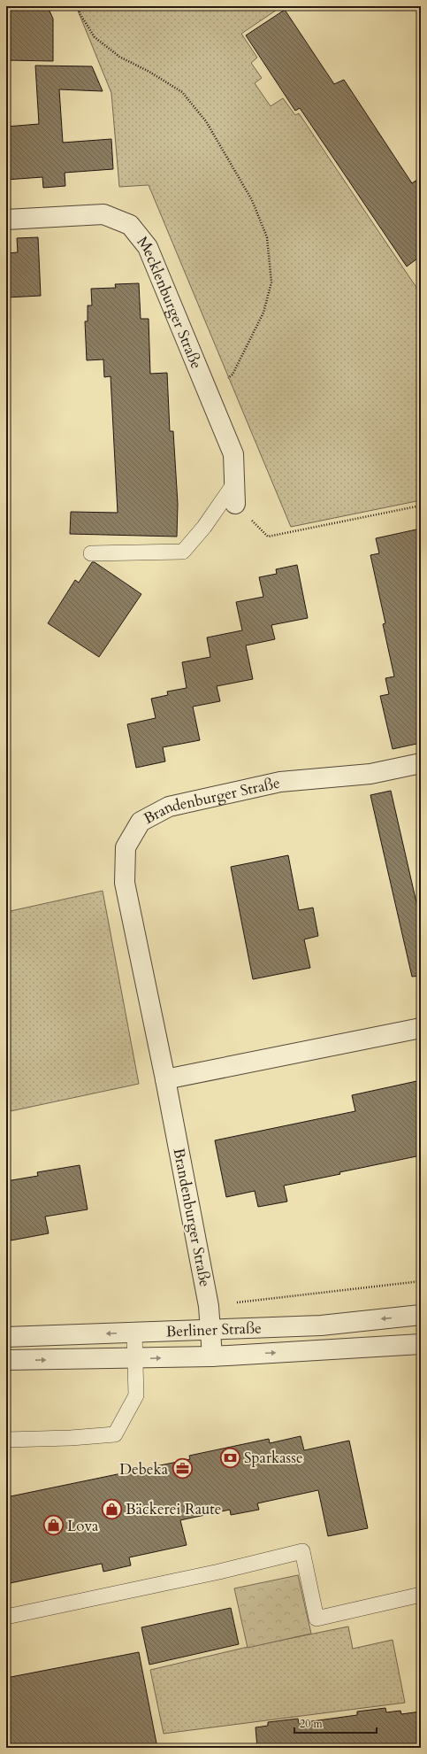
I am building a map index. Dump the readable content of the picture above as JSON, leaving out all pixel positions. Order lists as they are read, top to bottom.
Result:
{
  "streets": {
    "street": ["Mecklenburger Straße", "Brandenburger Straße", "Berliner Straße"]
  },
  "crossings": [
    ["Brandenburger Straße", "Berliner Straße"]
  ],
  "places": {
    "bank": ["Sparkasse"],
    "office": ["Debeka"],
    "shop": ["Bäckerei Raute", "Lova"]
  },
  "scale_bar": "20 m"
}
